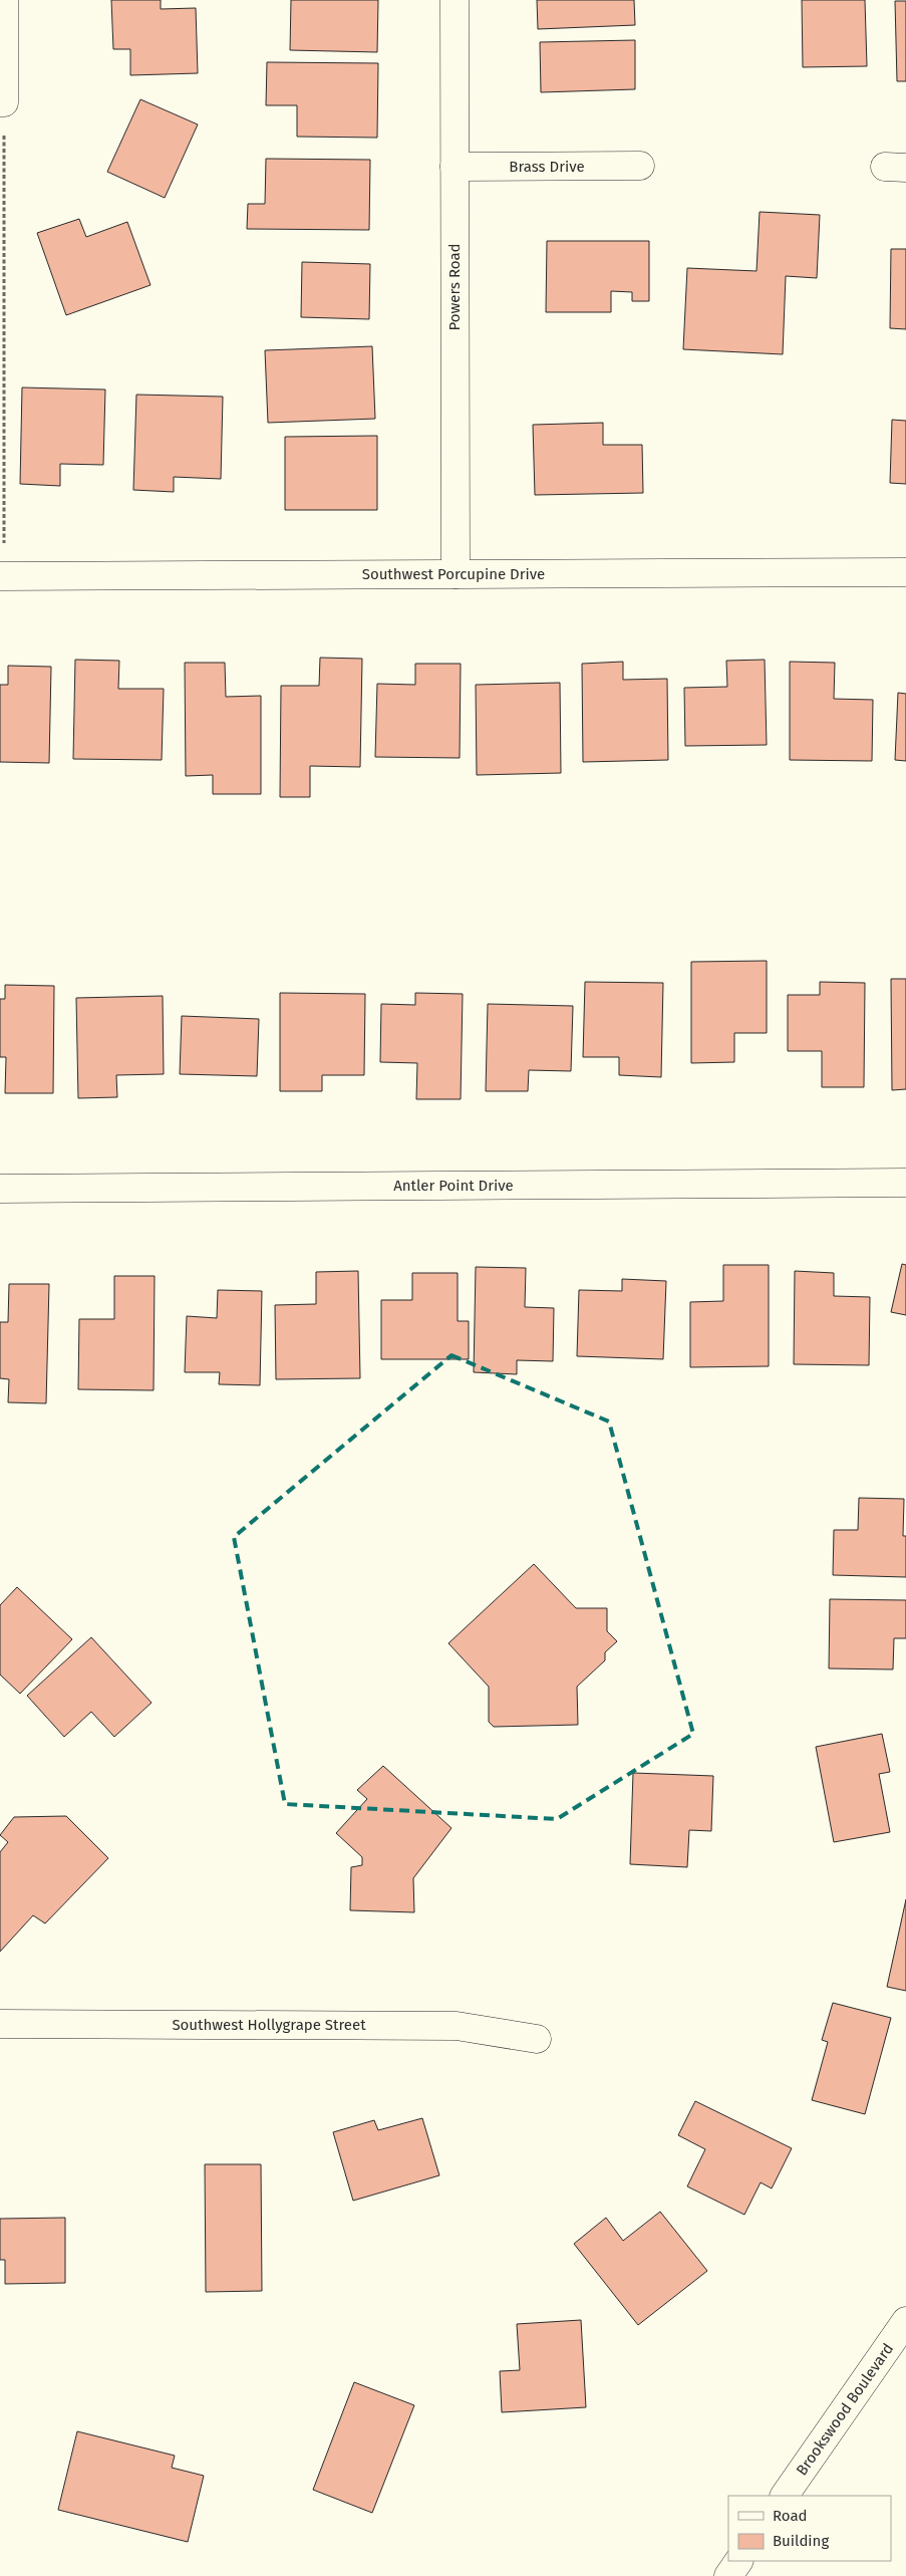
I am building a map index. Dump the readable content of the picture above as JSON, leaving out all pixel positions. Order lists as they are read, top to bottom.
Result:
{
  "streets": {
    "street": [
      "Brass Drive",
      "Powers Road",
      "Southwest Porcupine Drive",
      "Antler Point Drive",
      "Southwest Hollygrape Street",
      "Brookswood Boulevard"
    ]
  },
  "crossings": [
    ["Brass Drive", "Powers Road"],
    ["Powers Road", "Southwest Porcupine Drive"]
  ],
  "legend": ["Road", "Building"]
}
